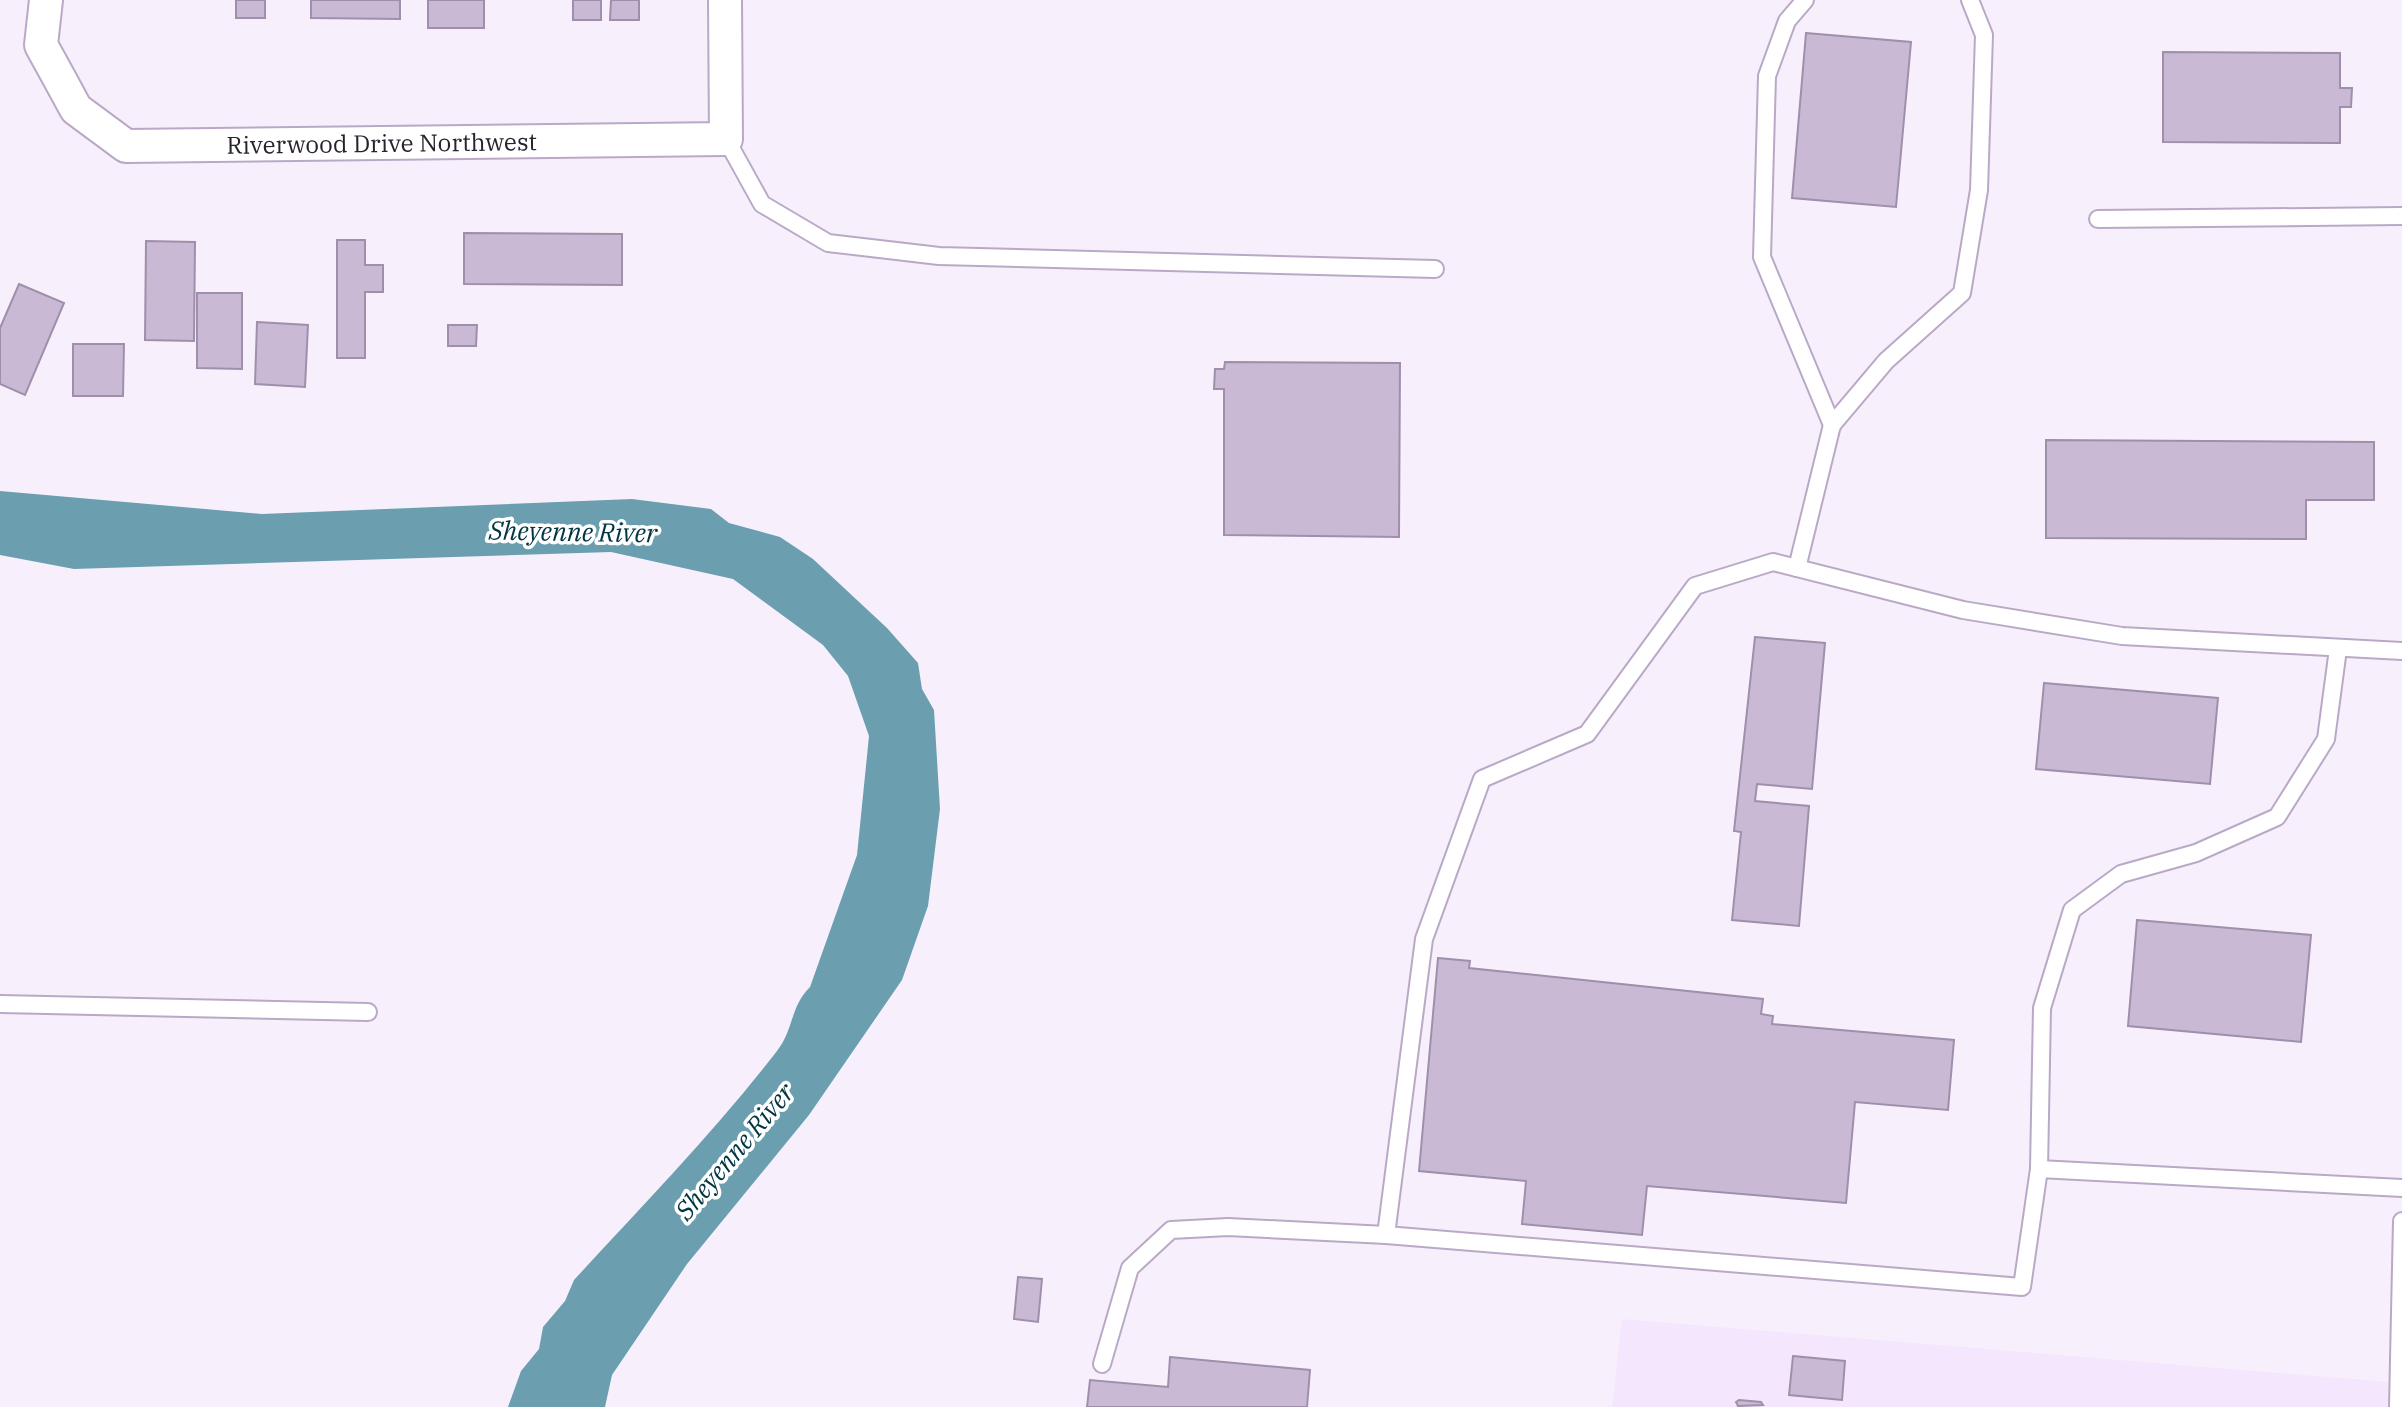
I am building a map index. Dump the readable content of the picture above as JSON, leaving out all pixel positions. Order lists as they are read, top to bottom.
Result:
{
  "streets": {
    "street": ["Riverwood Drive Northwest"]
  },
  "water": ["Sheyenne River"]
}
